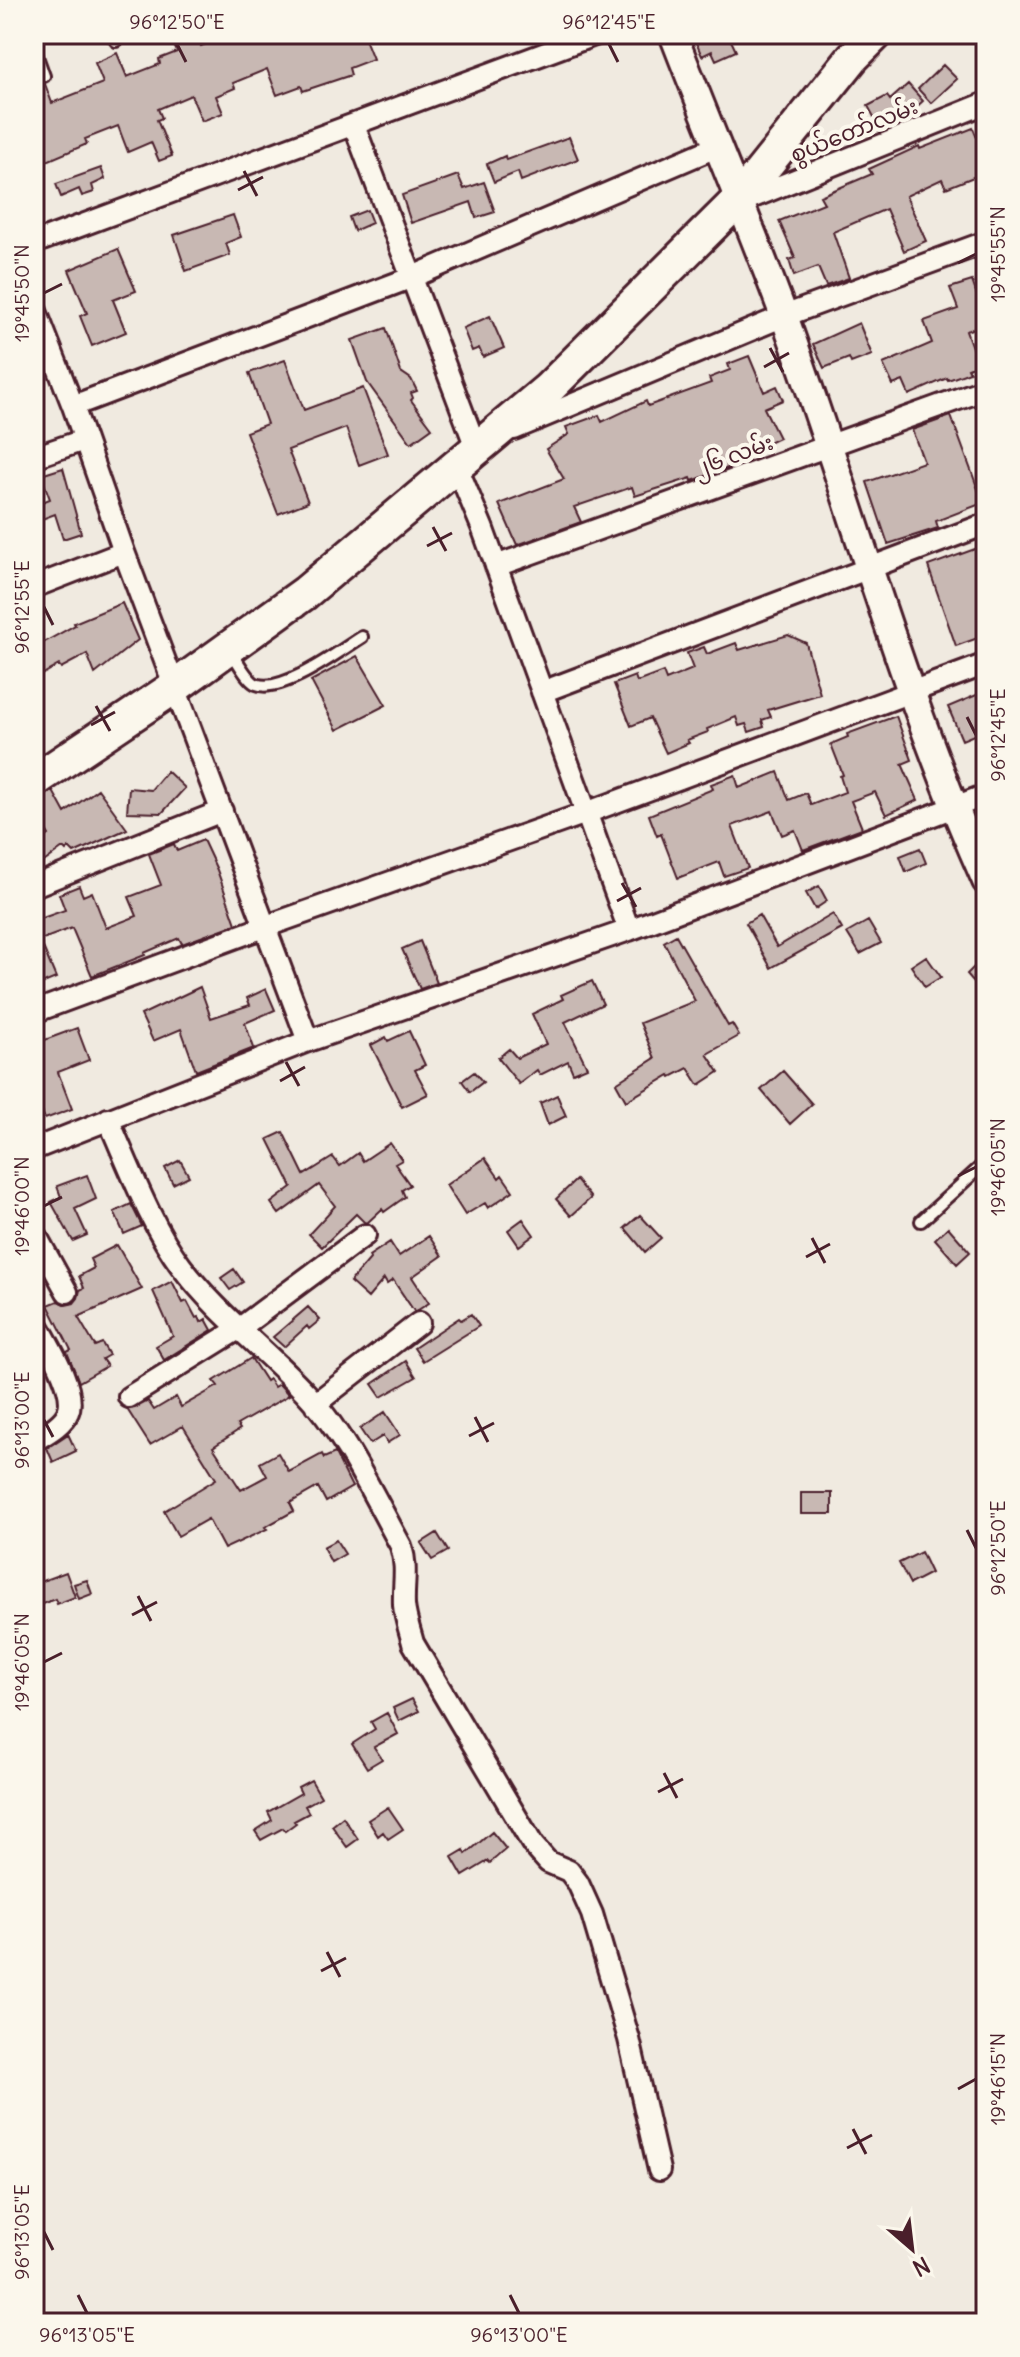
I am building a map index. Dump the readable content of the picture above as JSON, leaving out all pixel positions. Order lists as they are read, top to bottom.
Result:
{
  "streets": {
    "street": ["စွယ်တော်လမ်း", "၂၆ လမ်း"]
  },
  "north": "bottom right",
  "coordinates": [
    "96°12'50\"E",
    "96°12'45\"E",
    "19°45'55\"N",
    "19°45'50\"N",
    "96°12'55\"E",
    "19°46'05\"N",
    "19°46'00\"N",
    "96°13'00\"E",
    "19°46'15\"N",
    "96°13'05\"E"
  ]
}
